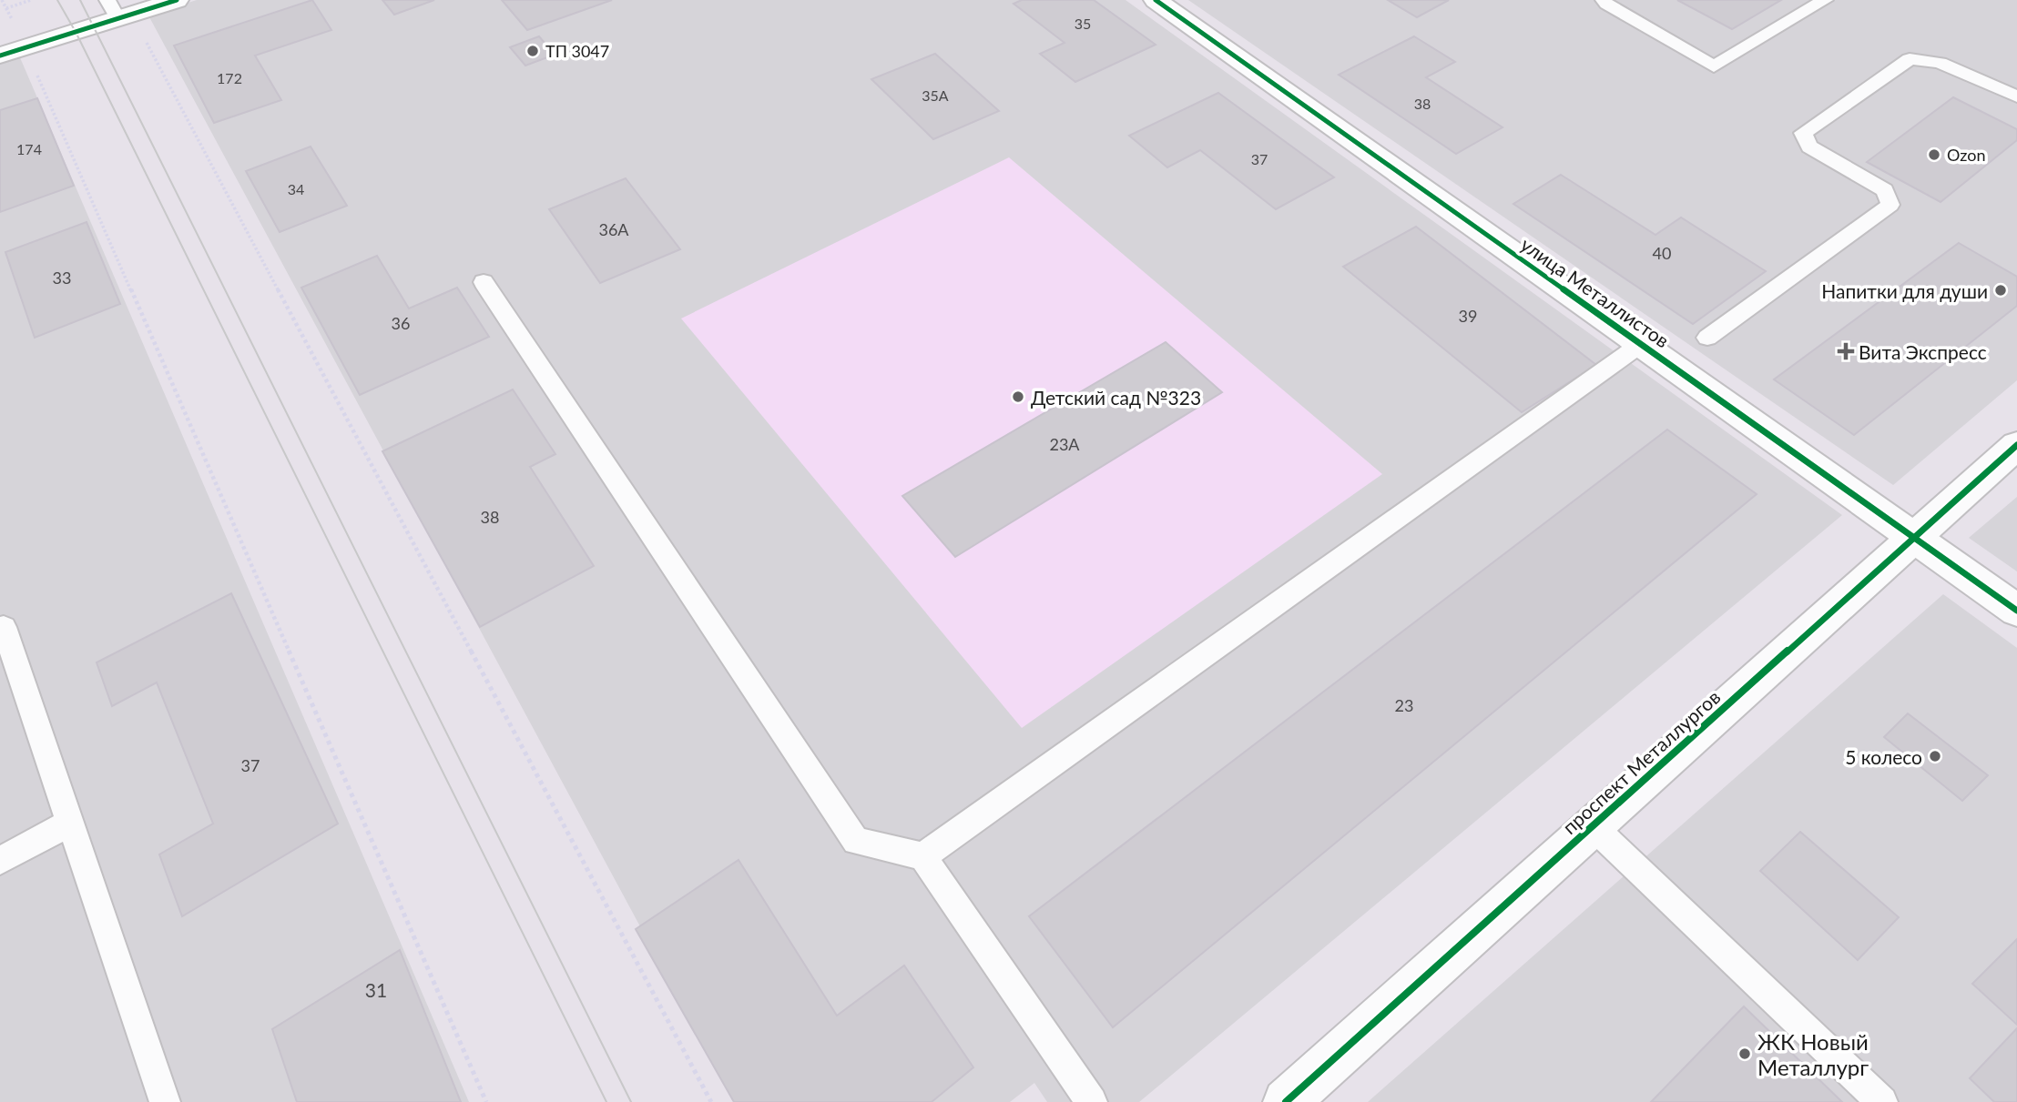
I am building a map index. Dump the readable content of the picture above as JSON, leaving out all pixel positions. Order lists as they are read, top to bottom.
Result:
{
  "streets": {
    "street": ["улица Металлистов", "проспект Металлургов"]
  },
  "crossings": [
    ["улица Металлистов", "проспект Металлургов"]
  ],
  "places": {
    "other": [
      "ТП 3047",
      "Ozon",
      "Напитки для души",
      "Детский сад №323",
      "5 колесо",
      "ЖК Новый Металлург"
    ],
    "health": ["Вита Экспресс"]
  },
  "house_numbers": [
    "35",
    "172",
    "35А",
    "38",
    "174",
    "37",
    "34",
    "36А",
    "40",
    "33",
    "39",
    "36",
    "23А",
    "38",
    "23",
    "37",
    "31"
  ]
}
